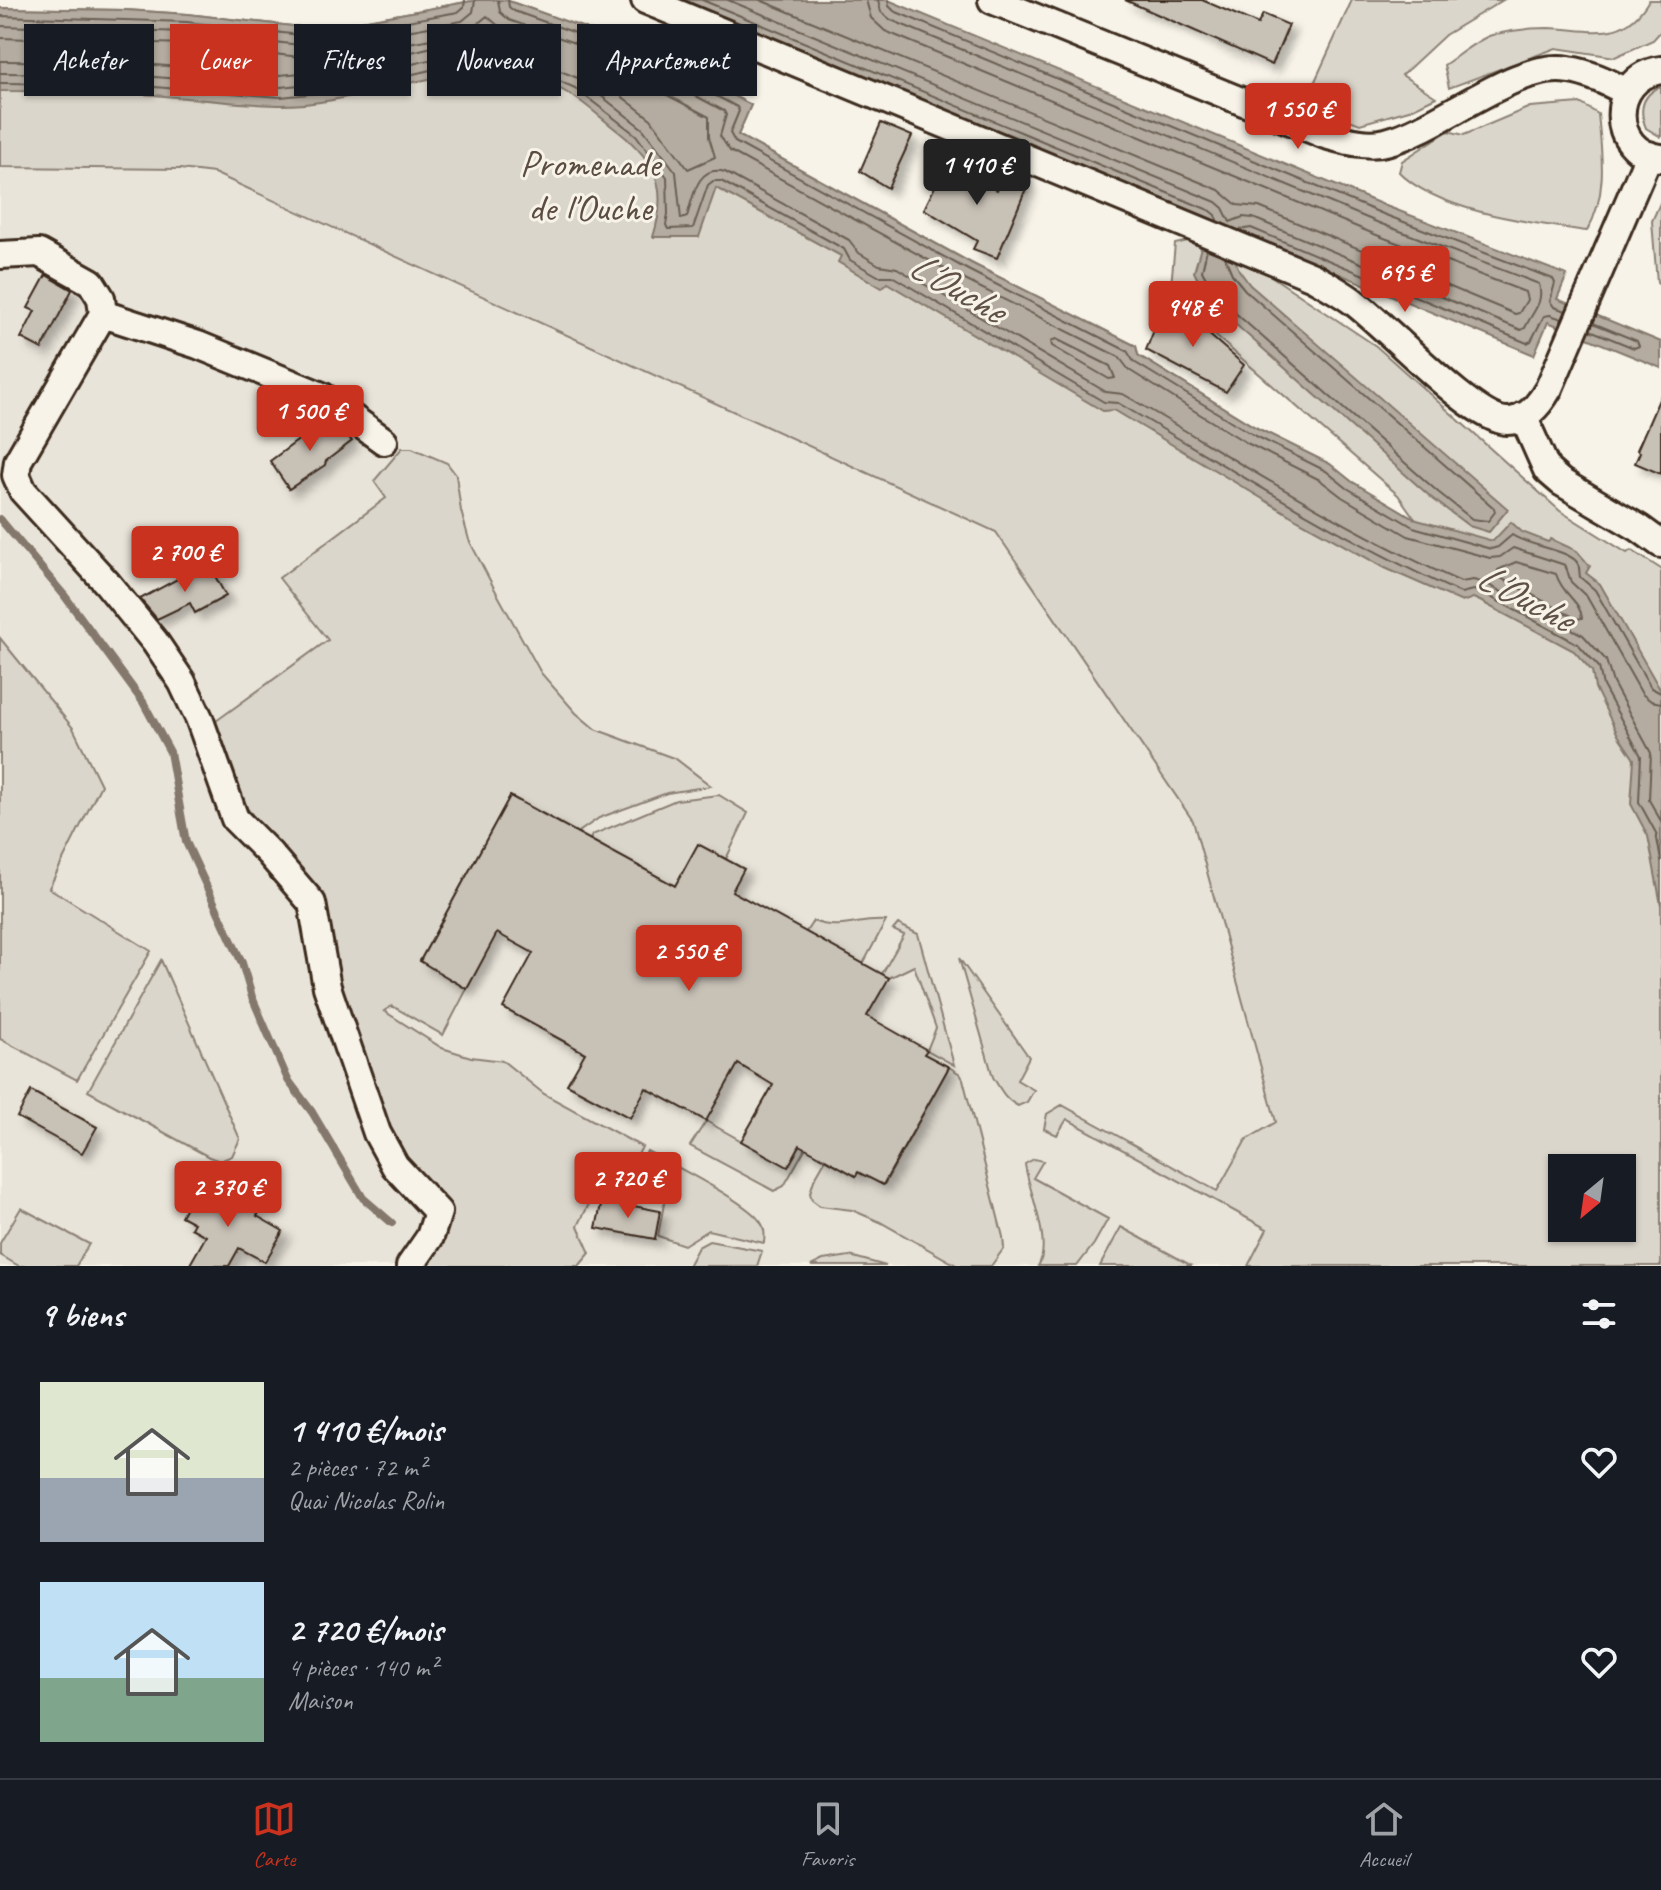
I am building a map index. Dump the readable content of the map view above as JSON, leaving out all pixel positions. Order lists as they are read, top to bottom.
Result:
{
  "water": ["L'Ouche"],
  "parks": ["Promenade de l'Ouche"],
  "north": "bottom left",
  "page": {
    "chip": [
      "Acheter",
      "Louer",
      "Filtres",
      "Nouveau",
      "Appartement"
    ],
    "price": [
      "1 550 €",
      "1 410 €",
      "695 €",
      "948 €",
      "1 500 €",
      "2 700 €",
      "2 550 €",
      "2 720 €",
      "2 370 €"
    ],
    "heading": "9 biens",
    "list": [
      {
        "name": "1 410 €/mois",
        "note": "2 pièces · 72 m² · Quai Nicolas Rolin"
      },
      {
        "name": "2 720 €/mois",
        "note": "4 pièces · 140 m² · Maison"
      }
    ],
    "tabs": ["Carte", "Favoris", "Accueil"]
  }
}
